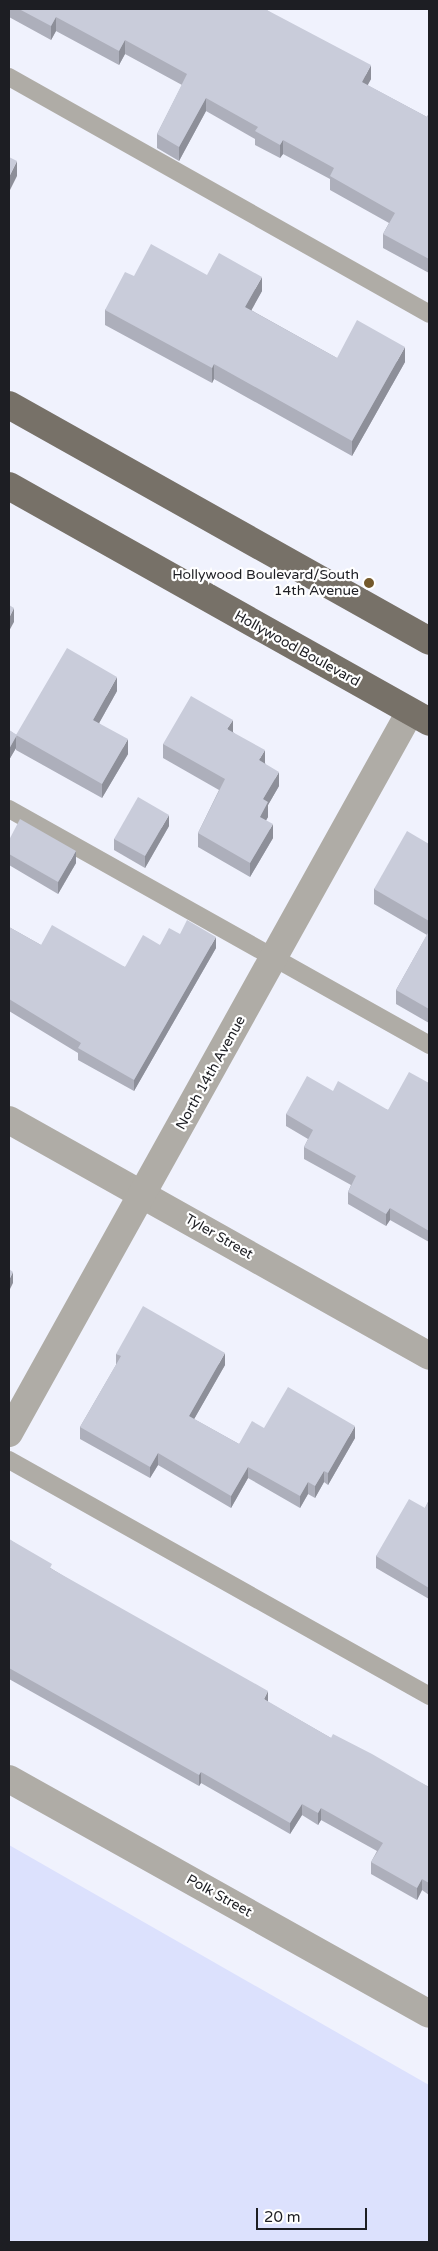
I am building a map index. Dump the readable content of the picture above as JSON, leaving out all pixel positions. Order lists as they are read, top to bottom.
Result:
{
  "streets": {
    "main road": ["Hollywood Boulevard"],
    "street": ["North 14th Avenue", "Tyler Street", "Polk Street"]
  },
  "crossings": [
    ["Hollywood Boulevard", "North 14th Avenue"],
    ["North 14th Avenue", "Tyler Street"]
  ],
  "places": ["Hollywood Boulevard/South 14th Avenue"],
  "scale_bar": "20 m"
}
